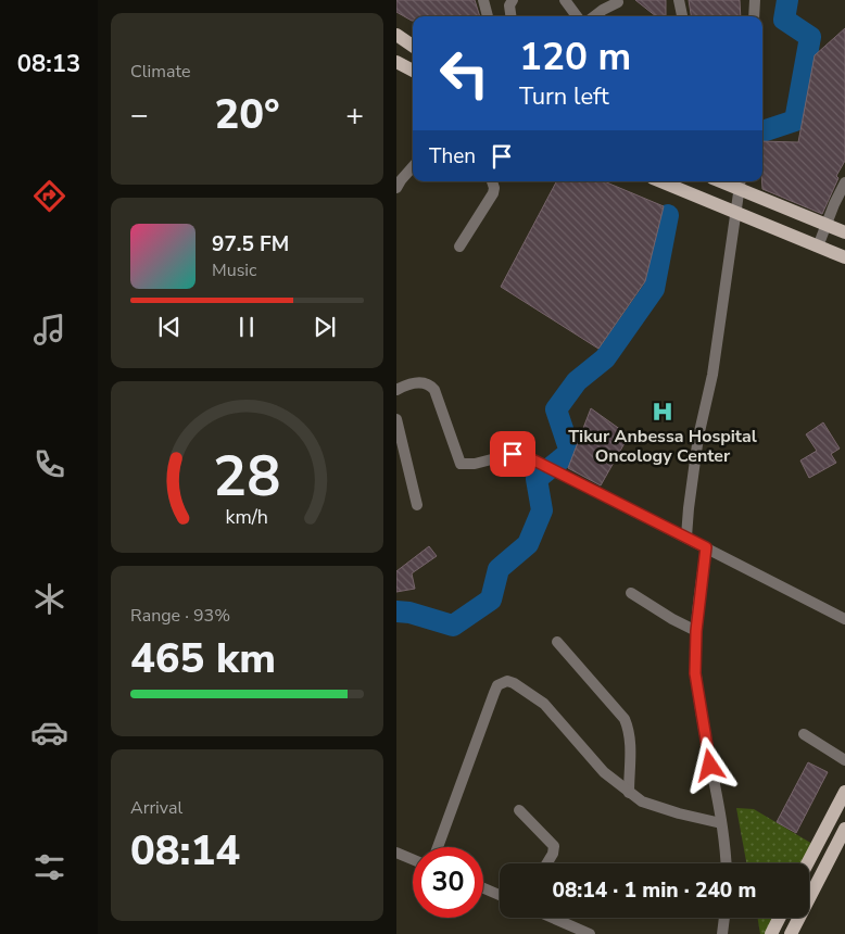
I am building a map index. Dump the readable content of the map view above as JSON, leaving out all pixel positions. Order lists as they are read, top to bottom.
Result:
{
  "places": {
    "hospital": ["Tikur Anbessa Hospital Oncology Center"]
  },
  "page": {
    "tabs": "08:13",
    "tile": [
      "Climate",
      ["Range · 93%", "465 km"],
      ["Arrival", "08:14"]
    ],
    "turn": ["120 m", "Turn left"],
    "heat": ["−", "20°", "+"],
    "then": "Then",
    "song": ["97.5 FM", "Music"],
    "limit": "30",
    "trip": "08:14 · 1 min · 240 m",
    "gauge": ["28", "km/h"]
  }
}
